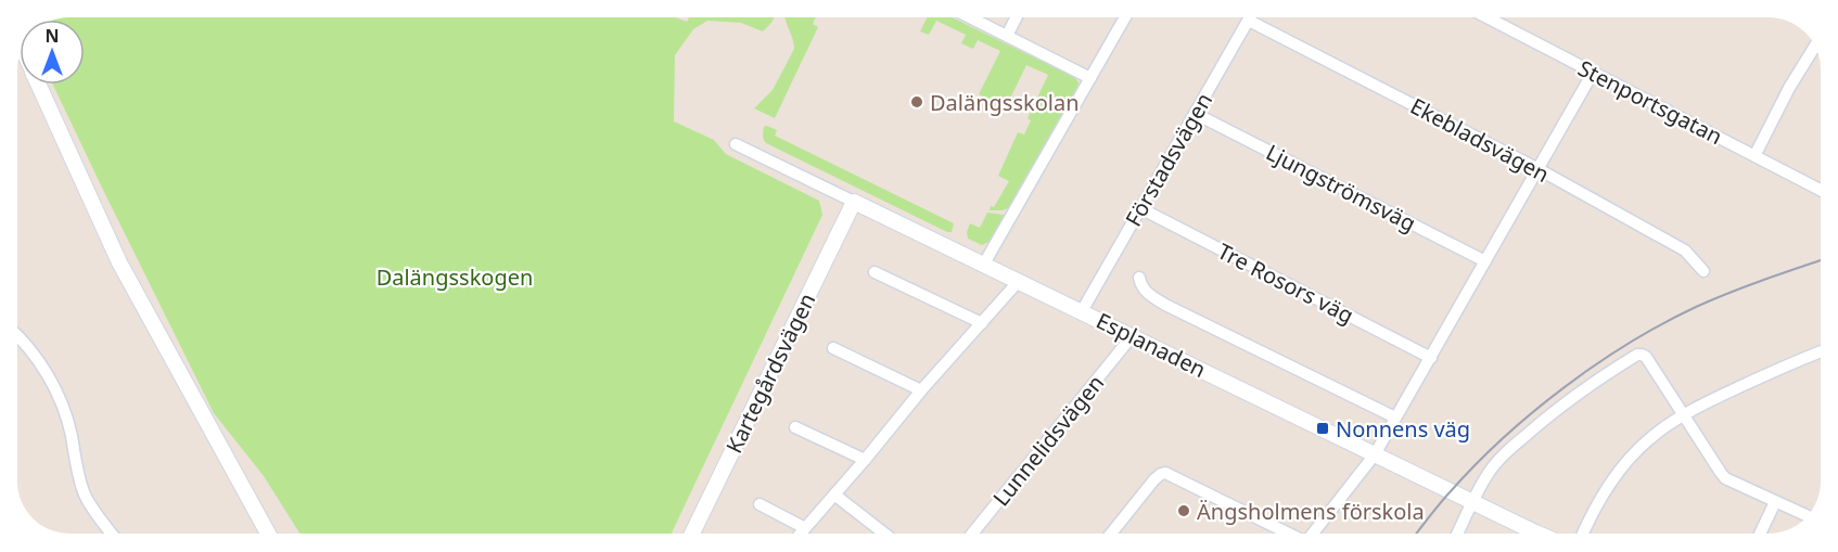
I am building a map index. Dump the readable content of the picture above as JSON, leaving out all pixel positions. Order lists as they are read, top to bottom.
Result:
{
  "streets": {
    "street": [
      "Stenportsgatan",
      "Ekebladsvägen",
      "Förstadsvägen",
      "Ljungströmsväg",
      "Tre Rosors väg",
      "Esplanaden",
      "Kartegårdsvägen",
      "Lunnelidsvägen"
    ]
  },
  "crossings": [
    ["Ekebladsvägen", "Förstadsvägen"],
    ["Förstadsvägen", "Ljungströmsväg"],
    ["Förstadsvägen", "Tre Rosors väg"],
    ["Förstadsvägen", "Esplanaden"],
    ["Esplanaden", "Kartegårdsvägen"],
    ["Esplanaden", "Lunnelidsvägen"]
  ],
  "parks": ["Dalängsskogen"],
  "places": {
    "other": ["Dalängsskolan", "Ängsholmens förskola"],
    "transit": ["Nonnens väg"]
  },
  "north": "top"
}
